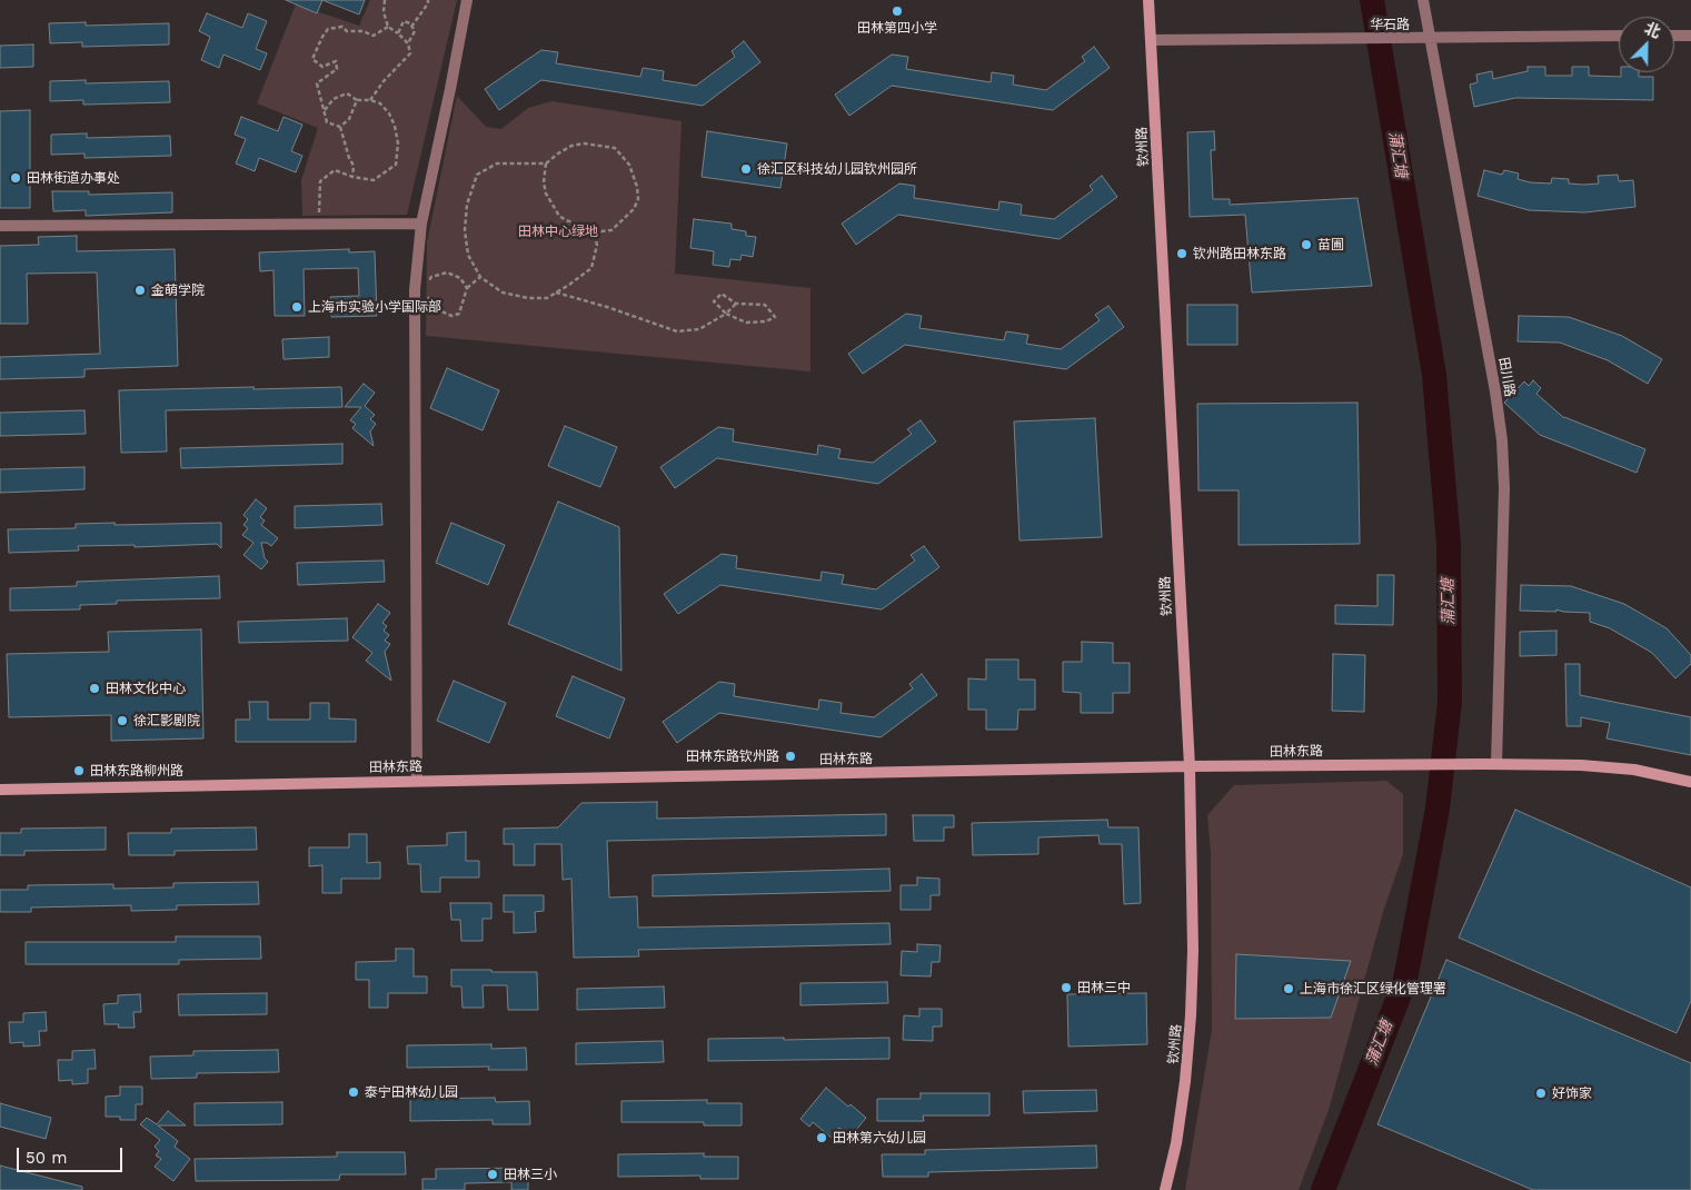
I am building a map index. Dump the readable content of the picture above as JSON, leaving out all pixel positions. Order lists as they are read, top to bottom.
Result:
{
  "streets": {
    "street": [
      "华石路",
      "钦州路",
      "田川路",
      "田林东路"
    ]
  },
  "crossings": [
    ["华石路", "钦州路"],
    ["华石路", "田川路"],
    ["钦州路", "田林东路"],
    ["田川路", "田林东路"]
  ],
  "water": ["蒲汇塘"],
  "parks": ["田林中心绿地"],
  "places": [
    "田林第四小学",
    "徐汇区科技幼儿园钦州园所",
    "田林街道办事处",
    "苗圃",
    "钦州路田林东路",
    "金萌学院",
    "上海市实验小学国际部",
    "田林文化中心",
    "徐汇影剧院",
    "田林东路钦州路",
    "田林东路柳州路",
    "田林三中",
    "上海市徐汇区绿化管理署",
    "泰宁田林幼儿园",
    "好饰家",
    "田林第六幼儿园",
    "田林三小"
  ],
  "scale_bar": "50 m",
  "north": "top right"
}
